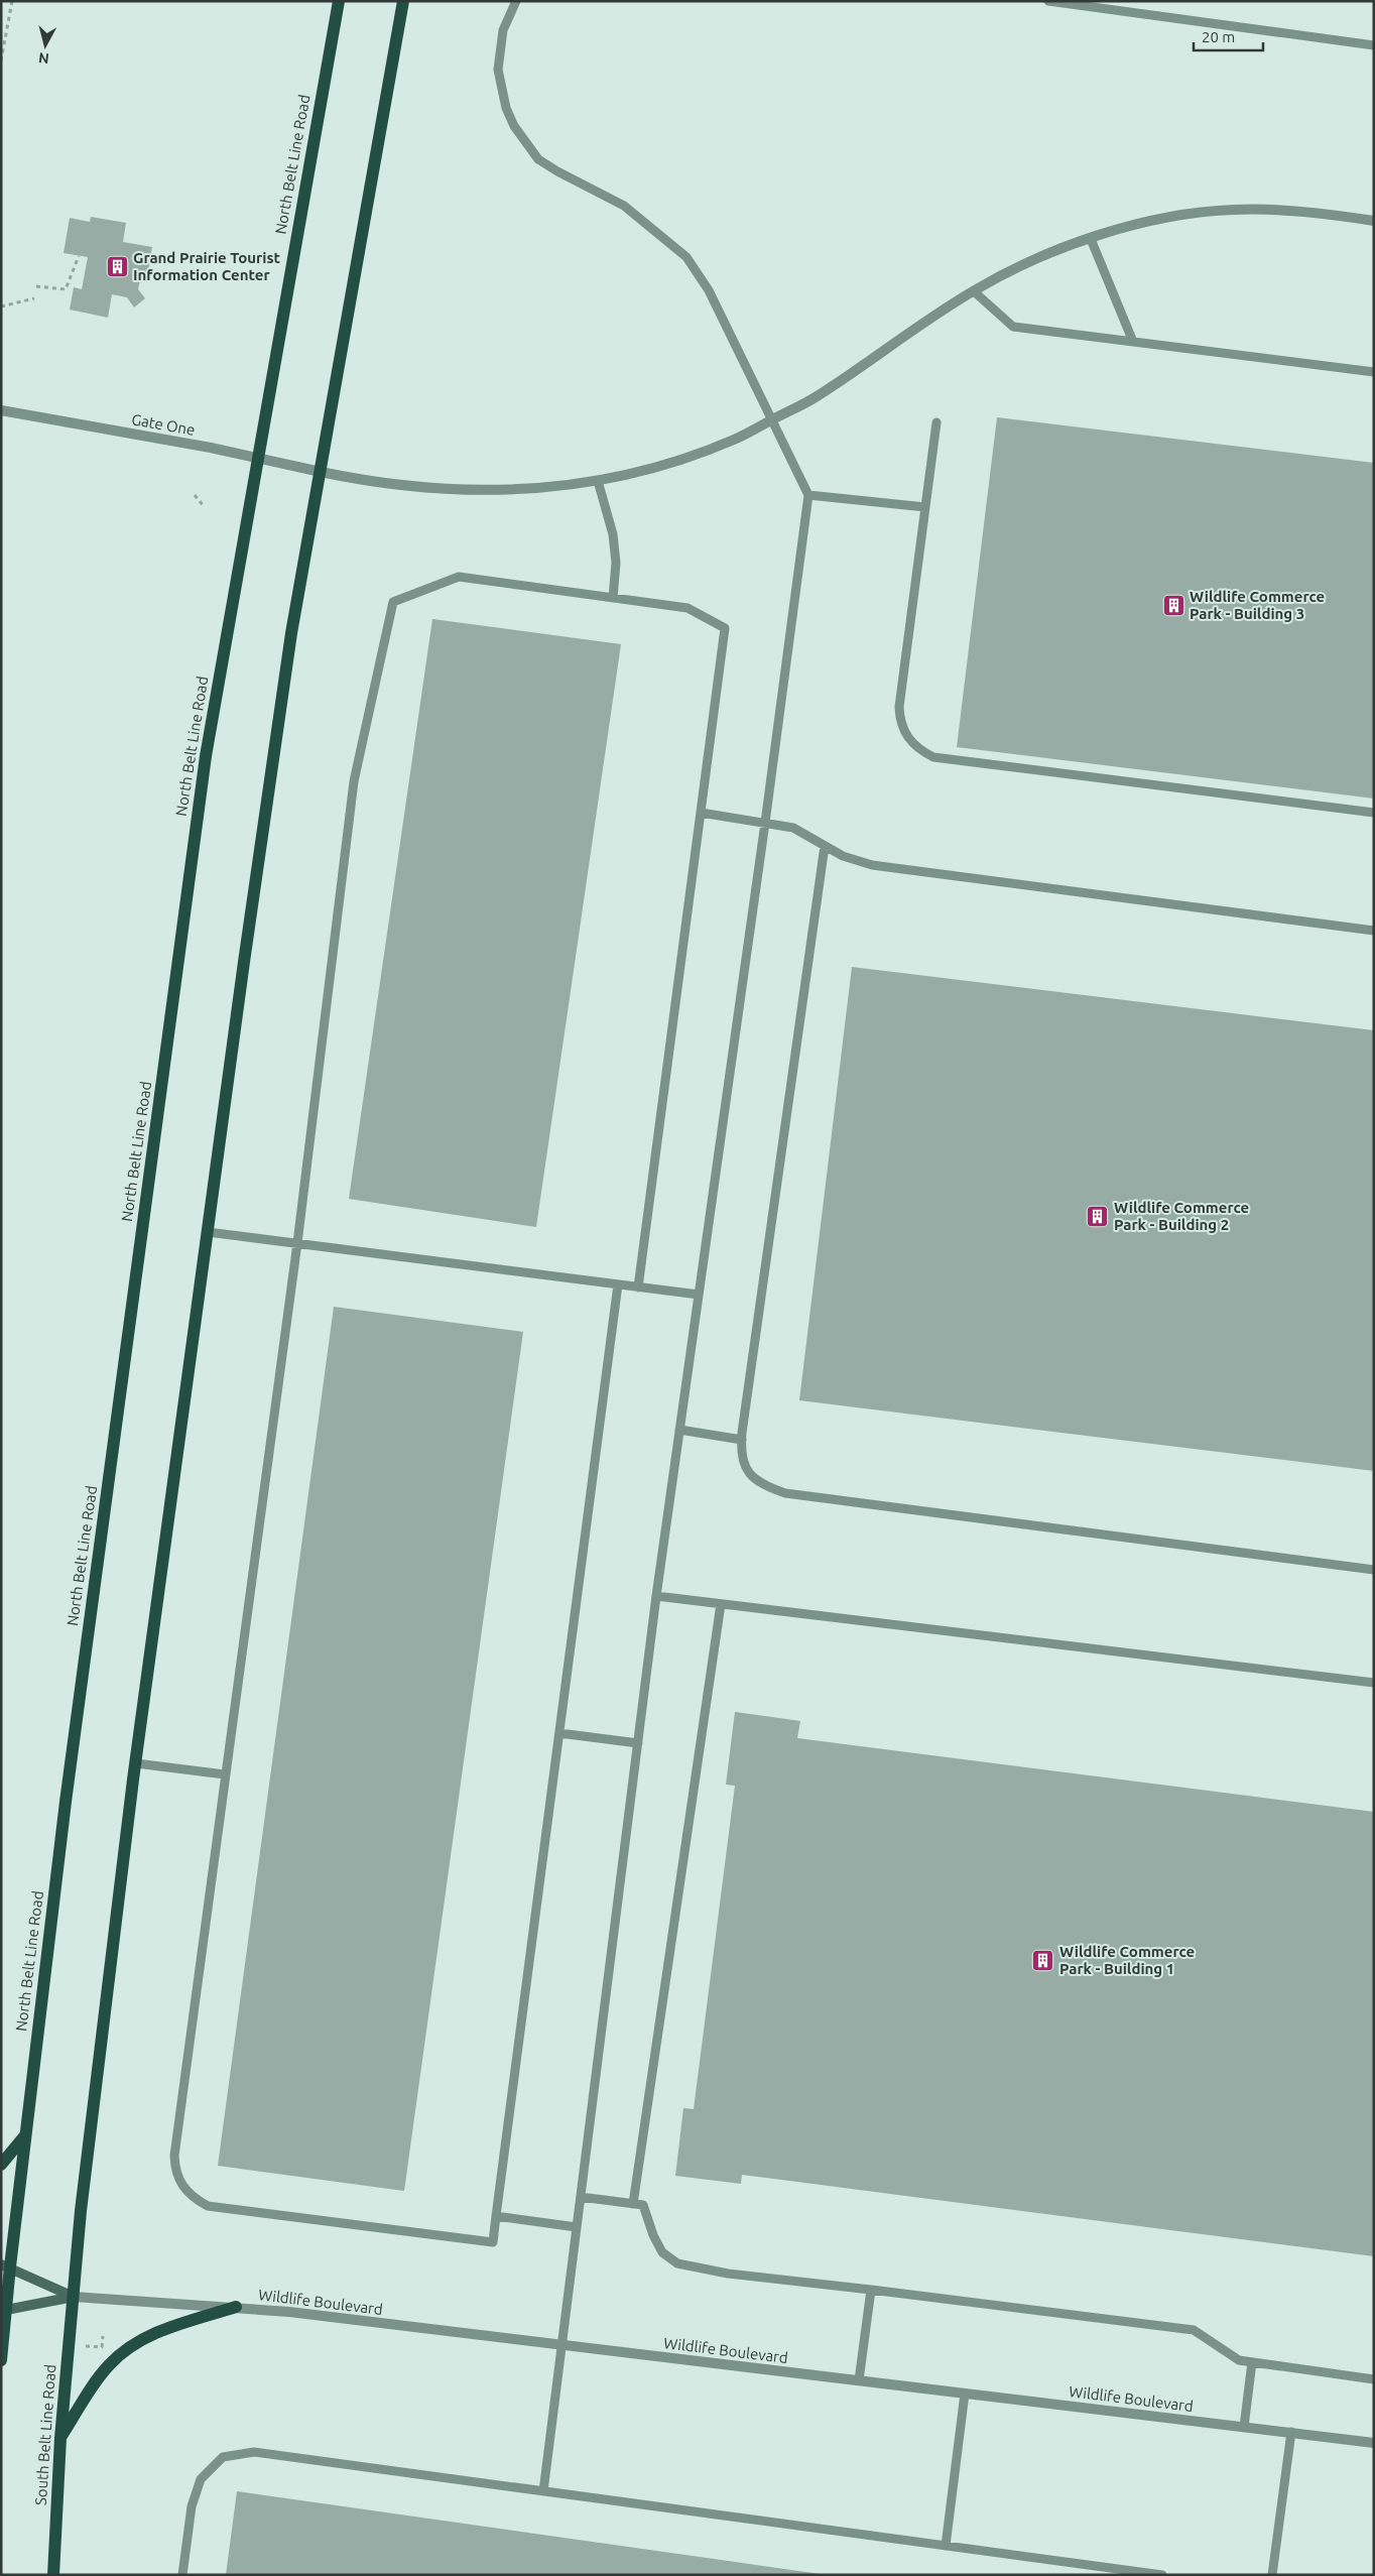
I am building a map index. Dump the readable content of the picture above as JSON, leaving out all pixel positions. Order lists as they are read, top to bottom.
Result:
{
  "streets": {
    "main road": ["North Belt Line Road", "South Belt Line Road"],
    "street": ["Gate One", "Wildlife Boulevard"]
  },
  "crossings": [
    ["North Belt Line Road", "Gate One"],
    ["Wildlife Boulevard", "South Belt Line Road"]
  ],
  "places": {
    "building": [
      "Grand Prairie Tourist Information Center",
      "Wildlife Commerce Park - Building 3",
      "Wildlife Commerce Park - Building 2",
      "Wildlife Commerce Park - Building 1"
    ]
  },
  "scale_bar": "20 m",
  "north": "bottom"
}
